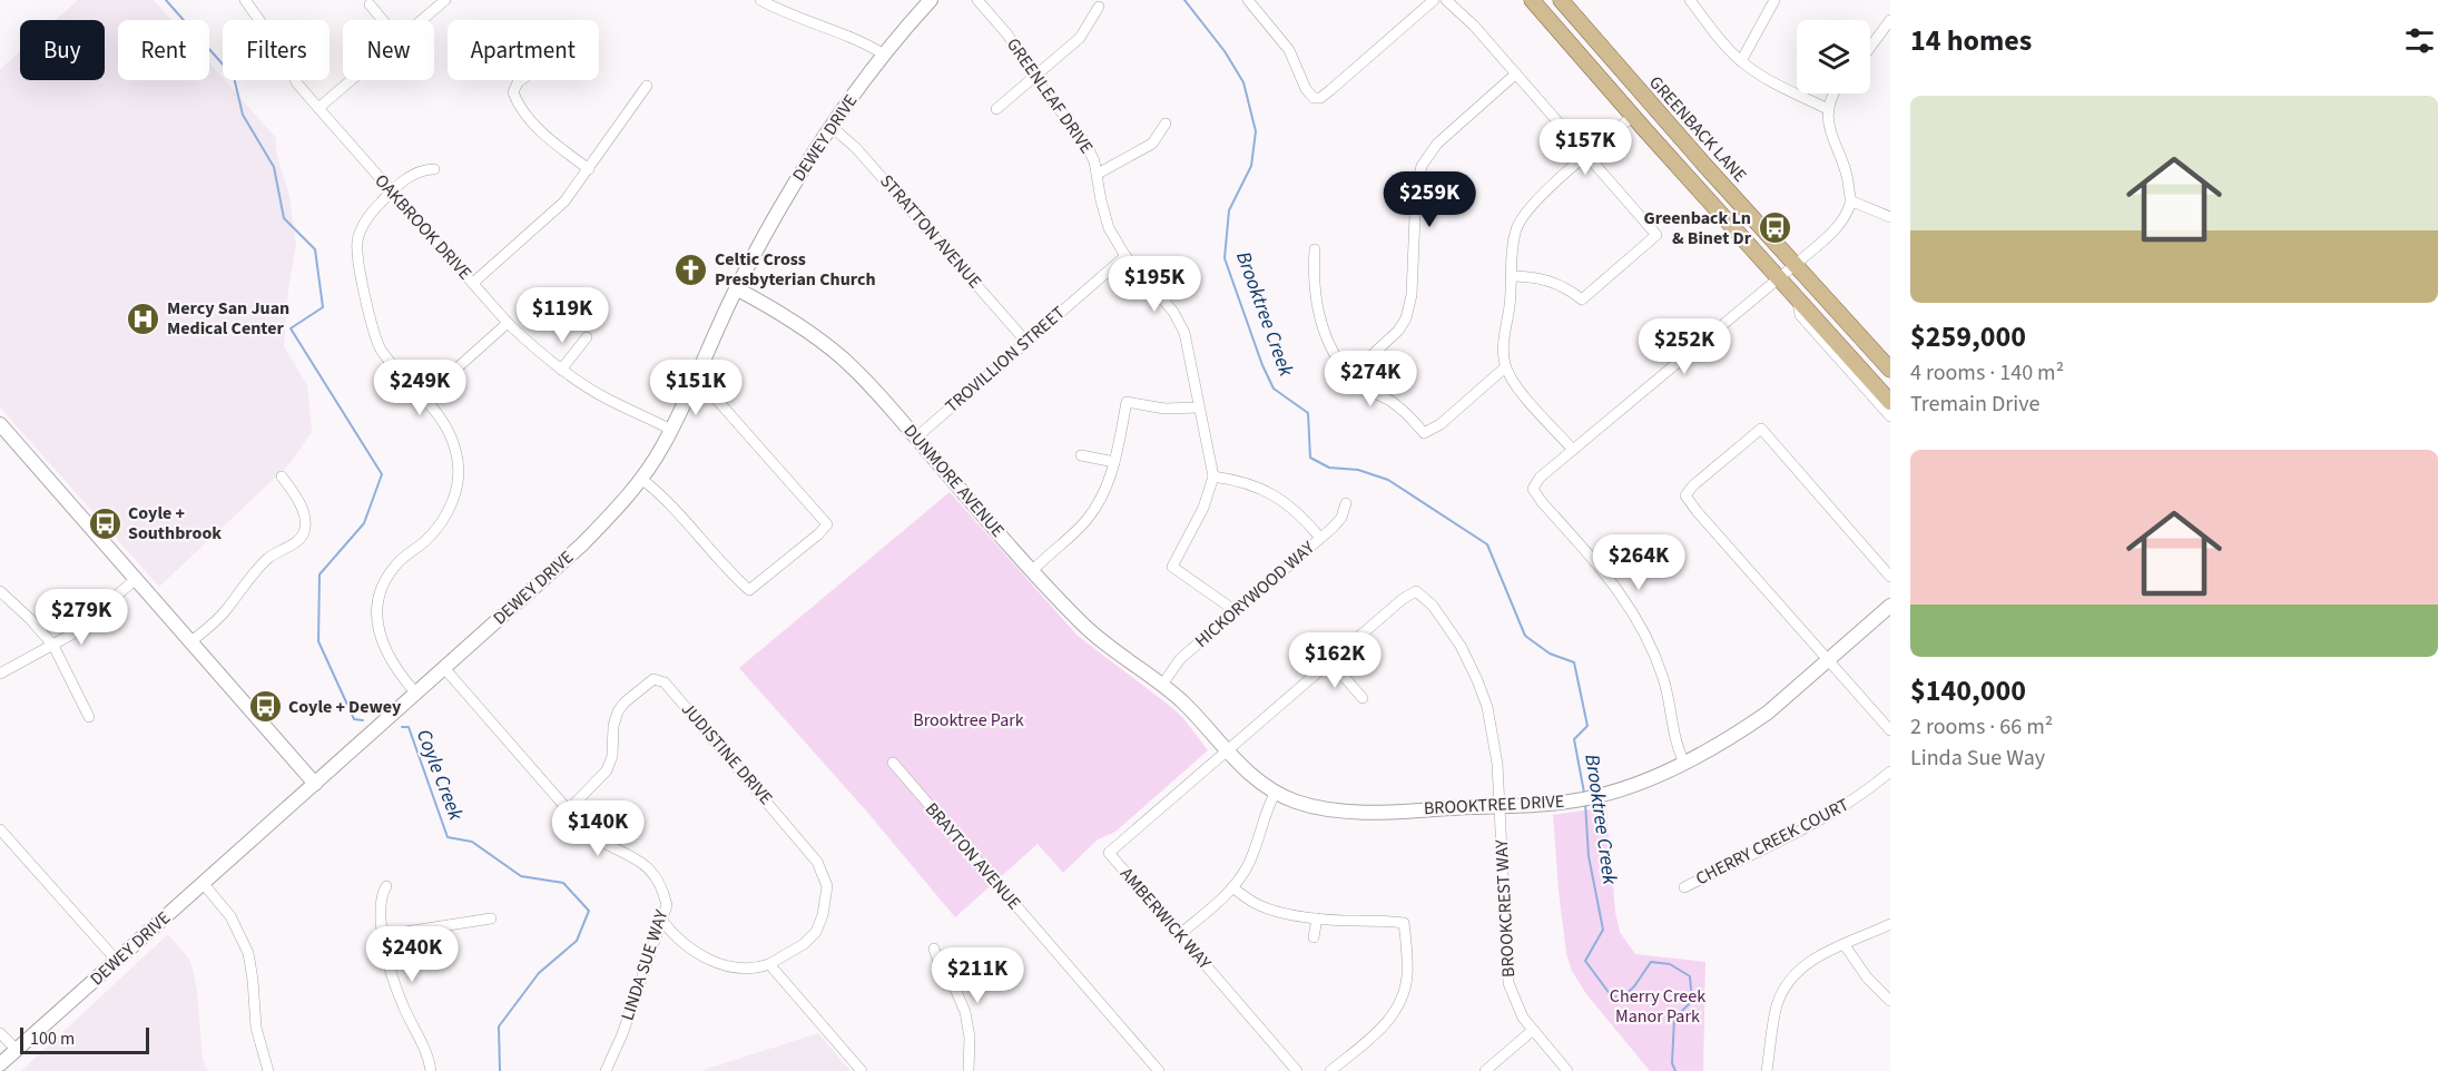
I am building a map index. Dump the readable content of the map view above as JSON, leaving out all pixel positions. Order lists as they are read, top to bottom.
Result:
{
  "streets": {
    "main road": ["GREENBACK LANE"],
    "street": [
      "GREENLEAF DRIVE",
      "DEWEY DRIVE",
      "OAKBROOK DRIVE",
      "STRATTON AVENUE",
      "TROVILLION STREET",
      "DUNMORE AVENUE",
      "HICKORYWOOD WAY",
      "JUDISTINE DRIVE",
      "BROOKTREE DRIVE",
      "CHERRY CREEK COURT",
      "BRAYTON AVENUE",
      "BROOKCREST WAY",
      "AMBERWICK WAY",
      "LINDA SUE WAY"
    ]
  },
  "crossings": [
    ["GREENLEAF DRIVE", "TROVILLION STREET"],
    ["GREENLEAF DRIVE", "HICKORYWOOD WAY"],
    ["DEWEY DRIVE", "OAKBROOK DRIVE"],
    ["DEWEY DRIVE", "STRATTON AVENUE"],
    ["DEWEY DRIVE", "DUNMORE AVENUE"],
    ["DEWEY DRIVE", "LINDA SUE WAY"],
    ["STRATTON AVENUE", "TROVILLION STREET"],
    ["TROVILLION STREET", "DUNMORE AVENUE"],
    ["DUNMORE AVENUE", "HICKORYWOOD WAY"],
    ["DUNMORE AVENUE", "BROOKTREE DRIVE"],
    ["HICKORYWOOD WAY", "BROOKTREE DRIVE"],
    ["JUDISTINE DRIVE", "LINDA SUE WAY"],
    ["BROOKTREE DRIVE", "BROOKCREST WAY"],
    ["BROOKTREE DRIVE", "AMBERWICK WAY"]
  ],
  "water": ["Brooktree Creek", "Coyle Creek"],
  "parks": ["Brooktree Park", "Cherry Creek Manor Park"],
  "places": {
    "bus stop": ["Greenback Ln & Binet Dr", "Coyle + Southbrook", "Coyle + Dewey"],
    "church": ["Celtic Cross Presbyterian Church"],
    "hospital": ["Mercy San Juan Medical Center"]
  },
  "scale_bar": "100 m",
  "page": {
    "heading": "14 homes",
    "chip": [
      "Buy",
      "Rent",
      "Filters",
      "New",
      "Apartment"
    ],
    "list": [
      {
        "name": "$259,000",
        "note": "4 rooms · 140 m² · Tremain Drive"
      },
      {
        "name": "$140,000",
        "note": "2 rooms · 66 m² · Linda Sue Way"
      }
    ],
    "price": [
      "$157K",
      "$259K",
      "$195K",
      "$119K",
      "$252K",
      "$274K",
      "$249K",
      "$151K",
      "$264K",
      "$279K",
      "$162K",
      "$140K",
      "$240K",
      "$211K"
    ],
    "scale": "100 m"
  }
}
